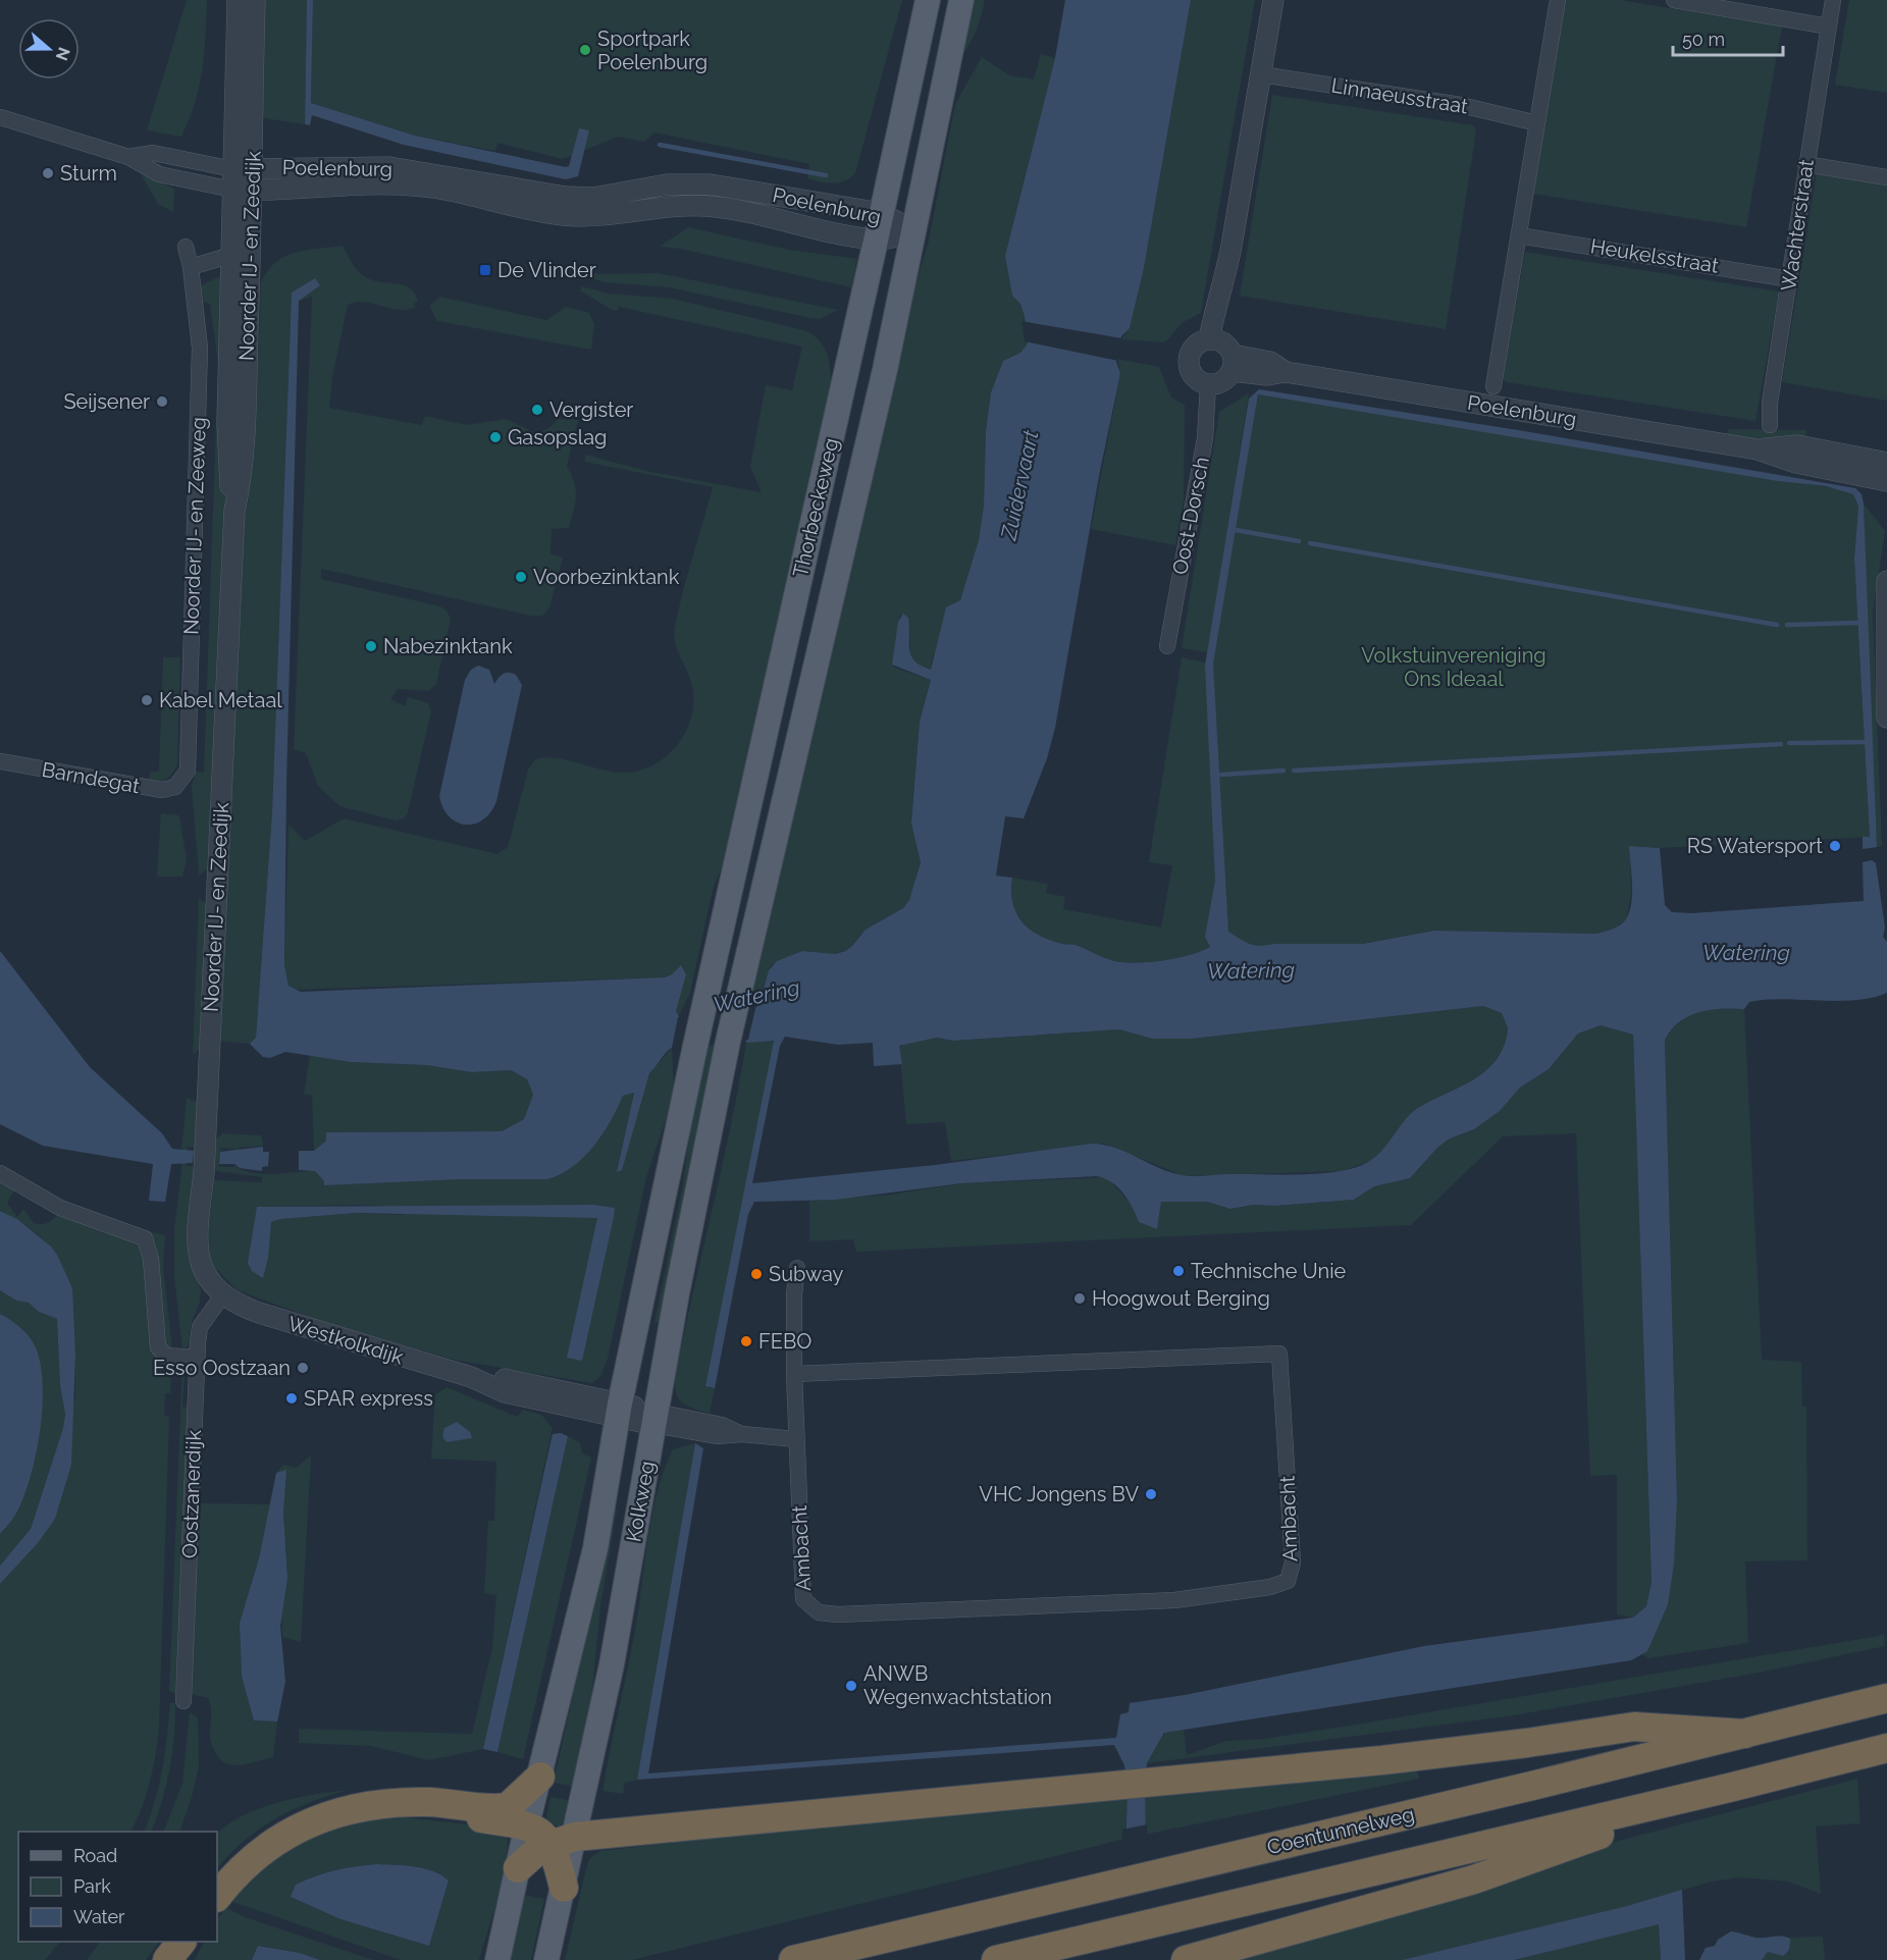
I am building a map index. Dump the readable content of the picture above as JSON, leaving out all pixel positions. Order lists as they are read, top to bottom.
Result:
{
  "streets": {
    "highway": ["Coentunnelweg"],
    "main road": ["Thorbeckeweg", "Kolkweg"],
    "street": [
      "Linnaeusstraat",
      "Poelenburg",
      "Wachterstraat",
      "Noorder IJ- en Zeedijk",
      "Heukelsstraat",
      "Oost-Dorsch",
      "Noorder IJ- en Zeeweg",
      "Barndegat",
      "Westkolkdijk",
      "Oostzanerdijk",
      "Ambacht"
    ]
  },
  "crossings": [
    ["Poelenburg", "Noorder IJ- en Zeedijk"],
    ["Poelenburg", "Thorbeckeweg"],
    ["Poelenburg", "Oost-Dorsch"],
    ["Wachterstraat", "Heukelsstraat"],
    ["Noorder IJ- en Zeedijk", "Westkolkdijk"],
    ["Noorder IJ- en Zeedijk", "Oostzanerdijk"],
    ["Thorbeckeweg", "Kolkweg"],
    ["Noorder IJ- en Zeeweg", "Barndegat"],
    ["Westkolkdijk", "Oostzanerdijk"],
    ["Westkolkdijk", "Kolkweg"]
  ],
  "water": ["Zuidervaart", "Watering"],
  "parks": ["Volkstuinvereniging Ons Ideaal"],
  "places": {
    "other": [
      "Sportpark Poelenburg",
      "Sturm",
      "Seijsener",
      "Vergister",
      "Gasopslag",
      "Voorbezinktank",
      "Nabezinktank",
      "Kabel Metaal",
      "RS Watersport",
      "Technische Unie",
      "Subway",
      "Hoogwout Berging",
      "FEBO",
      "Esso Oostzaan",
      "SPAR express",
      "VHC Jongens BV",
      "ANWB Wegenwachtstation"
    ],
    "transit": ["De Vlinder"]
  },
  "legend": ["Road", "Park", "Water"],
  "scale_bar": "50 m",
  "north": "right"
}
